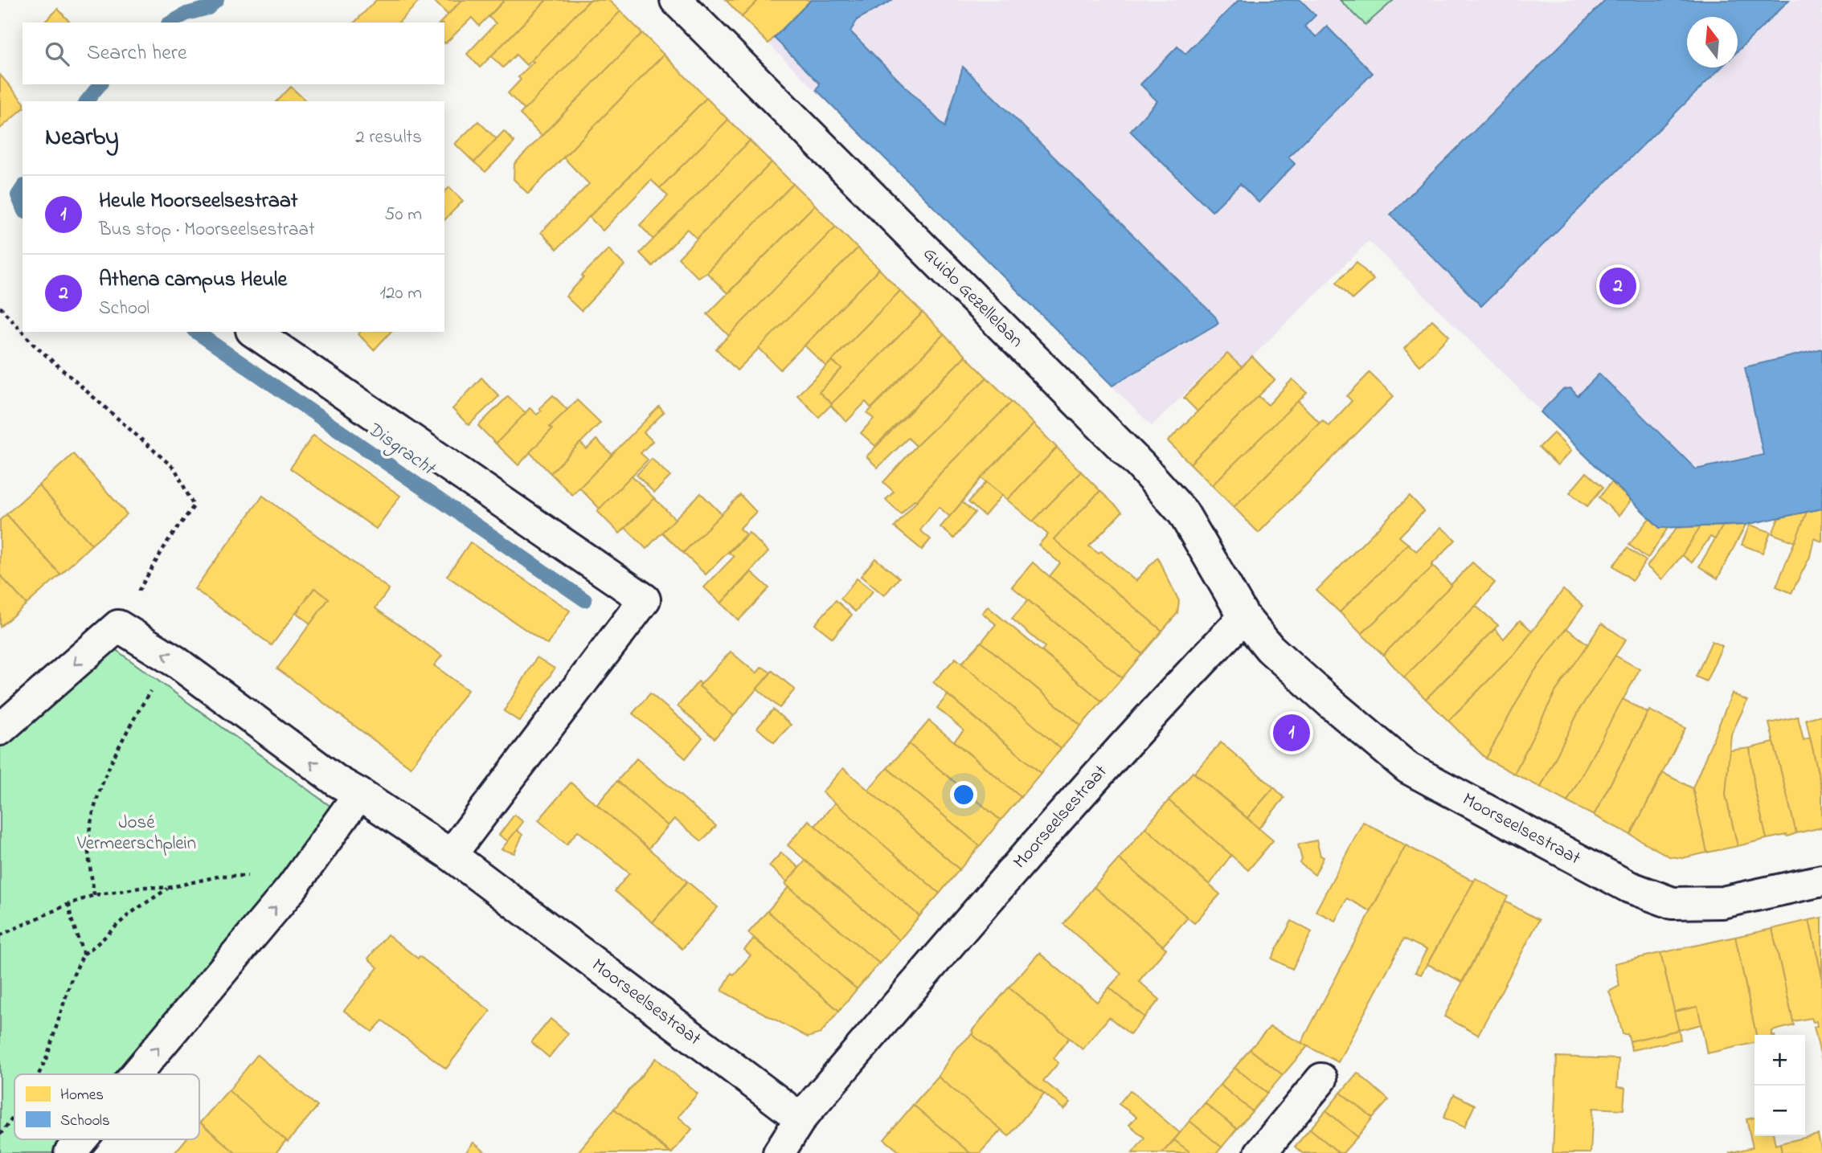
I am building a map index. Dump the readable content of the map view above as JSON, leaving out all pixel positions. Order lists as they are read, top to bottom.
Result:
{
  "streets": {
    "street": ["Guido Gezellelaan", "Moorseelsestraat"]
  },
  "crossings": [
    ["Guido Gezellelaan", "Moorseelsestraat"]
  ],
  "water": ["Disgracht"],
  "parks": ["José Vermeerschplein"],
  "legend": ["Homes", "Schools"],
  "north": "top",
  "page": {
    "search": "Search here",
    "heading": ["Nearby", "2 results"],
    "list": [
      {
        "mark": "1",
        "name": "Heule Moorseelsestraat",
        "note": "Bus stop · Moorseelsestraat",
        "value": "50 m"
      },
      {
        "mark": "2",
        "name": "Athena campus Heule",
        "note": "School",
        "value": "120 m"
      }
    ],
    "pins": ["2", "1"],
    "map_buttons": ["+", "−"]
  }
}
